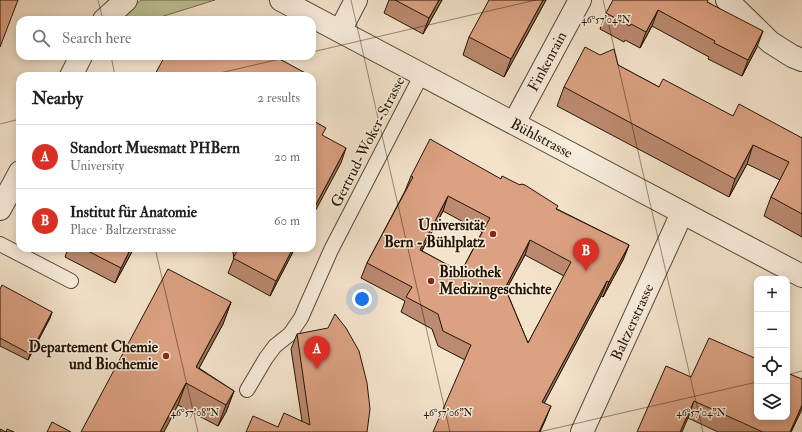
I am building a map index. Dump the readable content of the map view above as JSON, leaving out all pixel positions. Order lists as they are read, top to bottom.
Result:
{
  "streets": {
    "street": ["Finkenrain", "Bühlstrasse", "Baltzerstrasse"],
    "lane": ["Gertrud-Woker-Strasse"]
  },
  "crossings": [
    ["Finkenrain", "Bühlstrasse"],
    ["Bühlstrasse", "Gertrud-Woker-Strasse"],
    ["Bühlstrasse", "Baltzerstrasse"]
  ],
  "places": ["Universität Bern - Bühlplatz", "Bibliothek Medizingeschichte", "Departement Chemie und Biochemie"],
  "page": {
    "search": "Search here",
    "heading": ["Nearby", "2 results"],
    "list": [
      {
        "mark": "A",
        "name": "Standort Muesmatt PHBern",
        "note": "University",
        "value": "20 m"
      },
      {
        "mark": "B",
        "name": "Institut für Anatomie",
        "note": "Place · Baltzerstrasse",
        "value": "60 m"
      }
    ],
    "pins": ["B", "A"],
    "map_buttons": ["+", "−"]
  },
  "coordinates": ["46°57'04\"N", "46°57'08\"N", "46°57'06\"N"]
}
